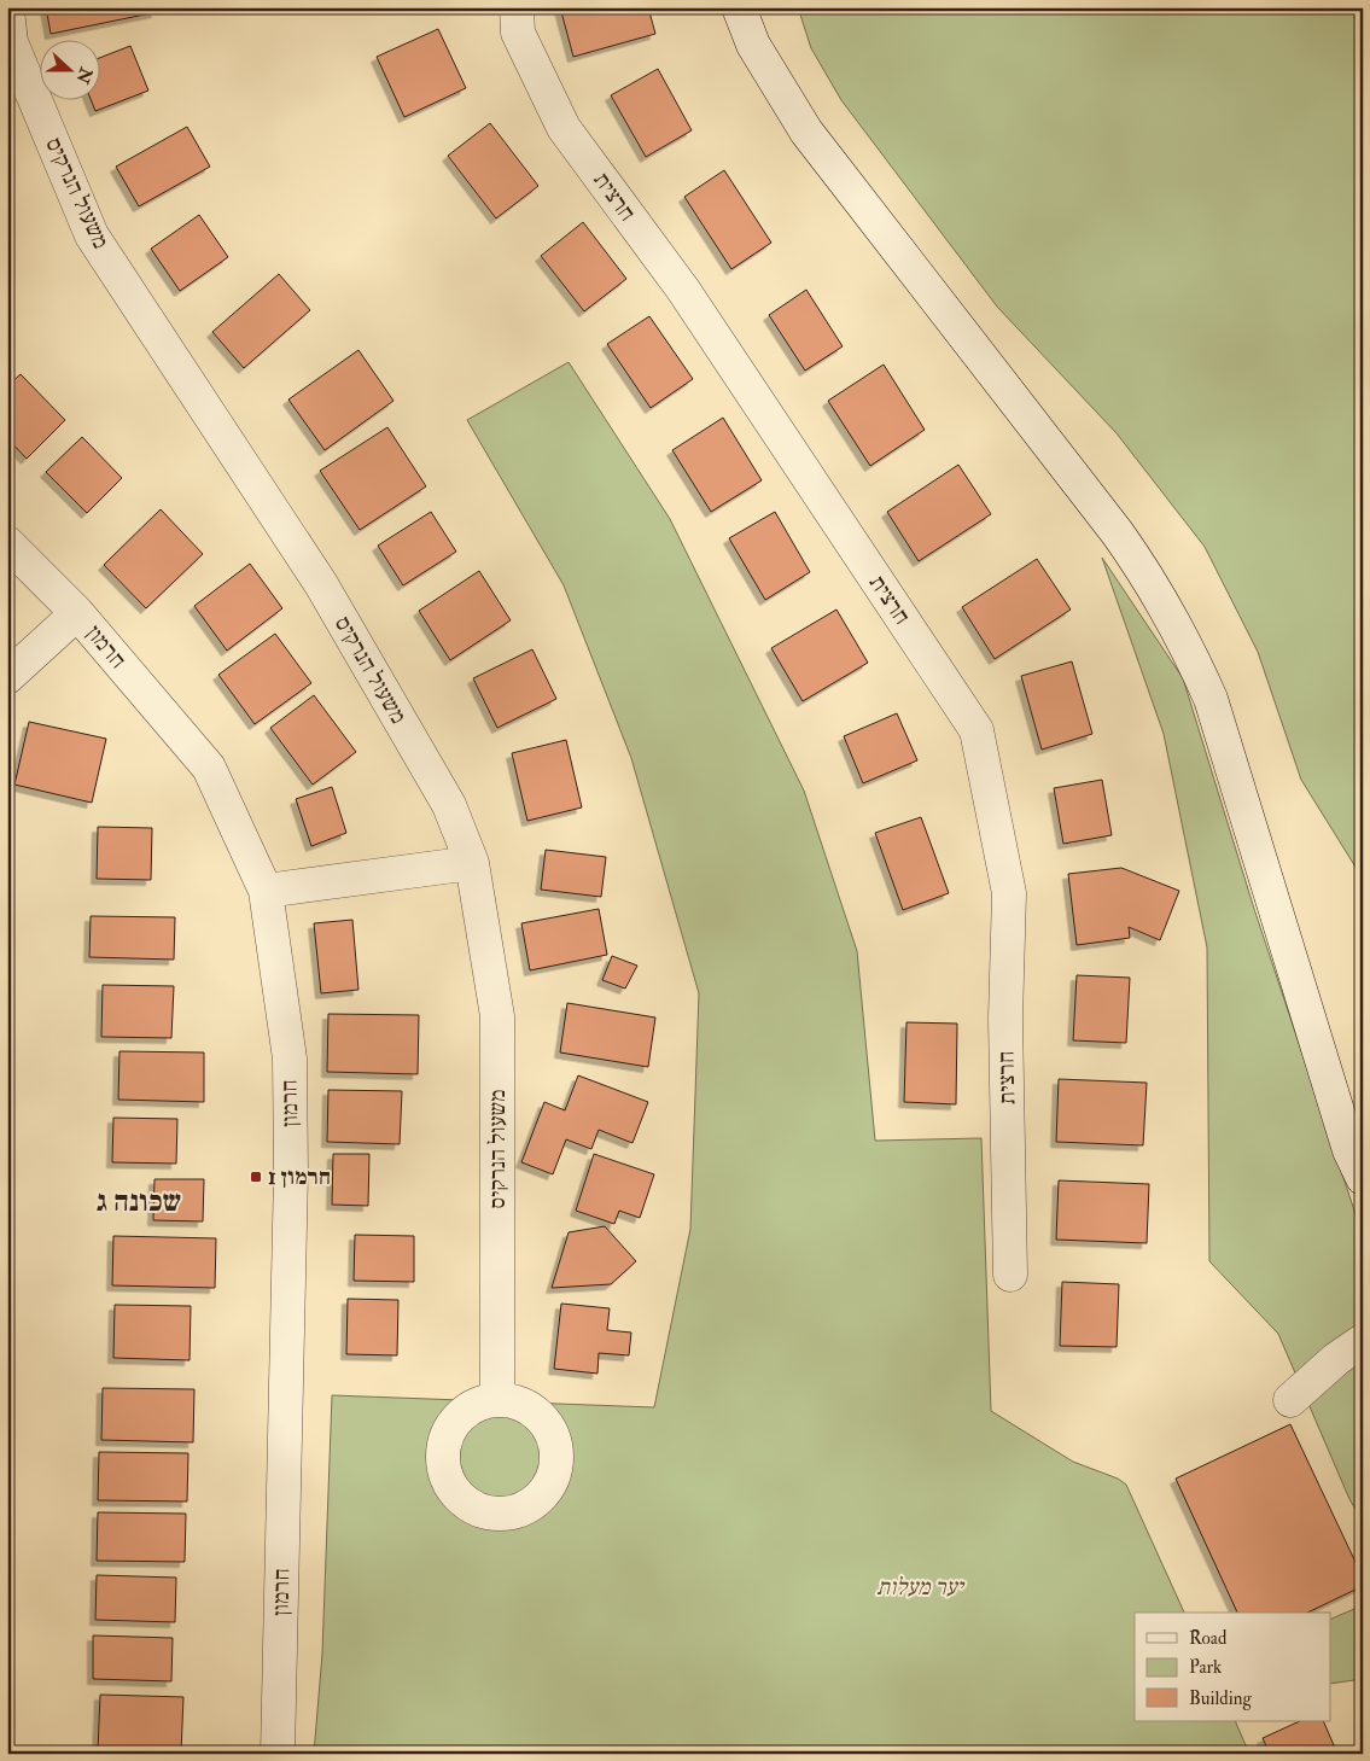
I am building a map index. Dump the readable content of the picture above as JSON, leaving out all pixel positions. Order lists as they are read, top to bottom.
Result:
{
  "streets": {
    "street": ["משעול הנרקיס", "חרצית", "חרמון"]
  },
  "districts": ["שכונה ג"],
  "parks": ["יער מעלות"],
  "places": {
    "transit": ["חרמון 1"]
  },
  "legend": ["Road", "Park", "Building"],
  "north": "right"
}
